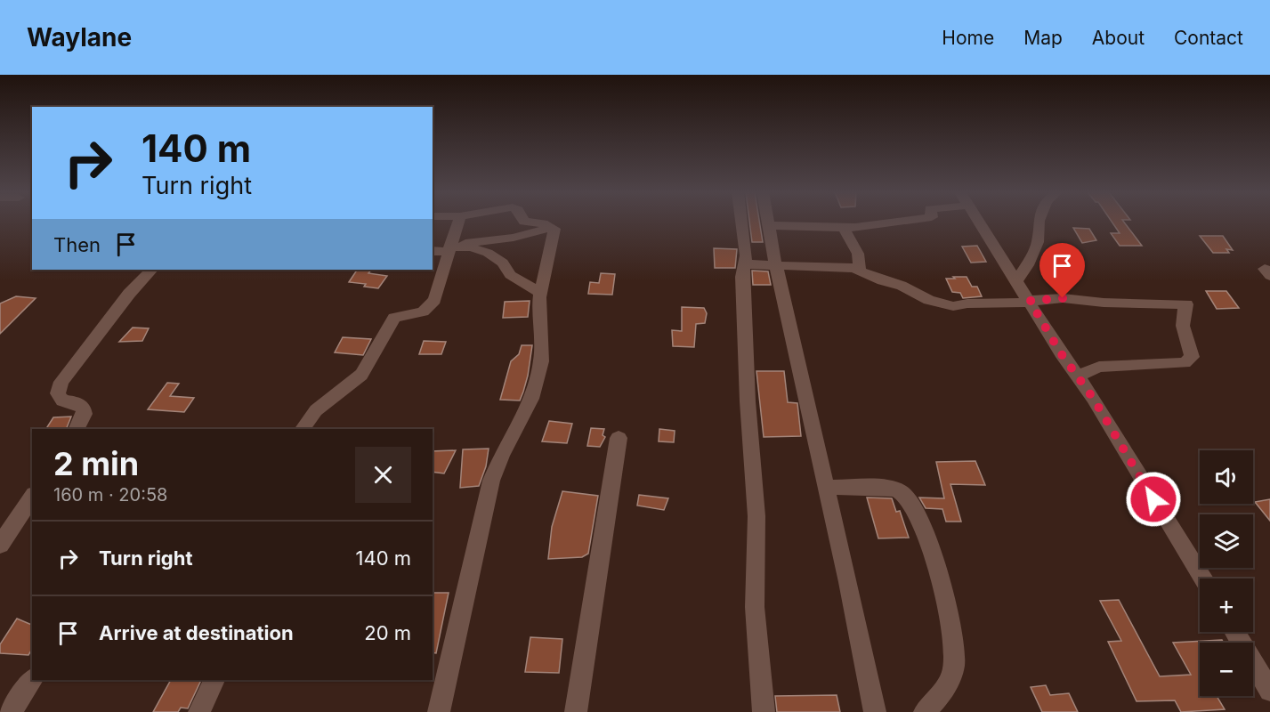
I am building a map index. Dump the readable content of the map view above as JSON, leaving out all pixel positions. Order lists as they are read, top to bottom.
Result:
{
  "page": {
    "header": "Waylane",
    "nav": [
      "Home",
      "Map",
      "About",
      "Contact"
    ],
    "turn": ["140 m", "Turn right"],
    "then": "Then",
    "heading": ["2 min", "160 m · 20:58"],
    "map_buttons": ["+", "−"],
    "list": [
      {
        "name": "Turn right",
        "value": "140 m"
      },
      {
        "name": "Arrive at destination",
        "value": "20 m"
      }
    ]
  }
}
